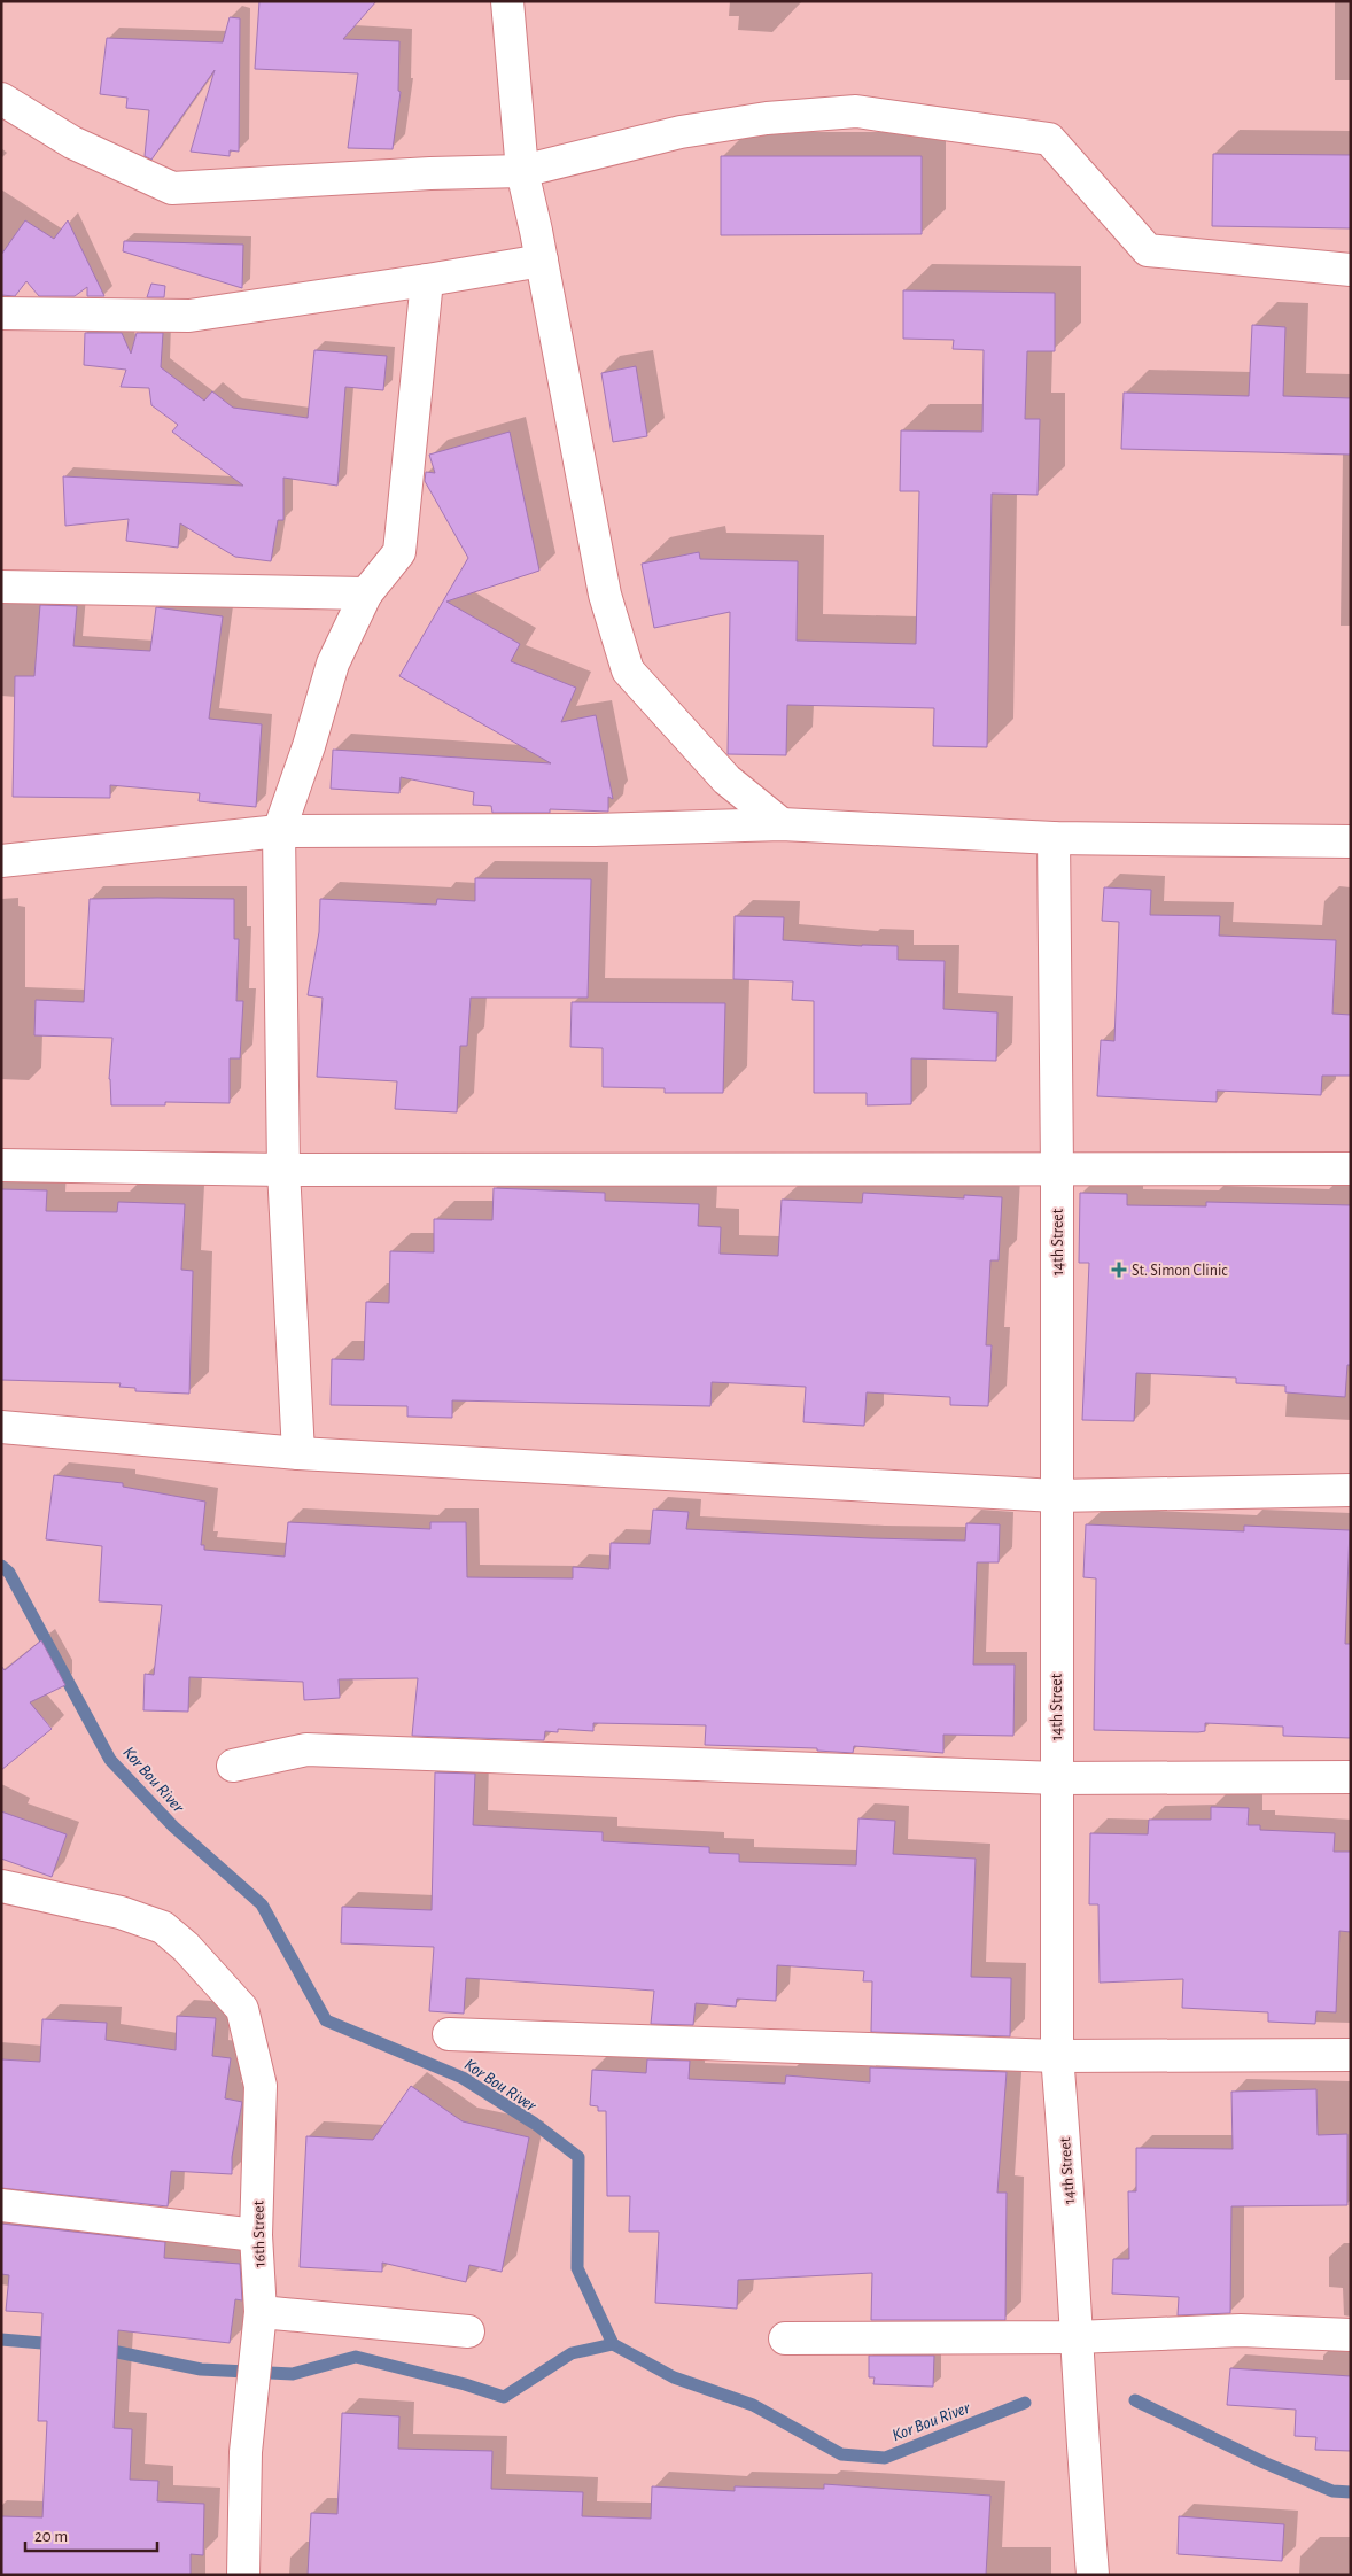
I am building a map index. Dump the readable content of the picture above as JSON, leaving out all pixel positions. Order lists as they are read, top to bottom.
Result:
{
  "streets": {
    "street": ["14th Street", "16th Street"]
  },
  "water": ["Kor Bou River"],
  "places": {
    "health": ["St. Simon Clinic"]
  },
  "scale_bar": "20 m"
}
